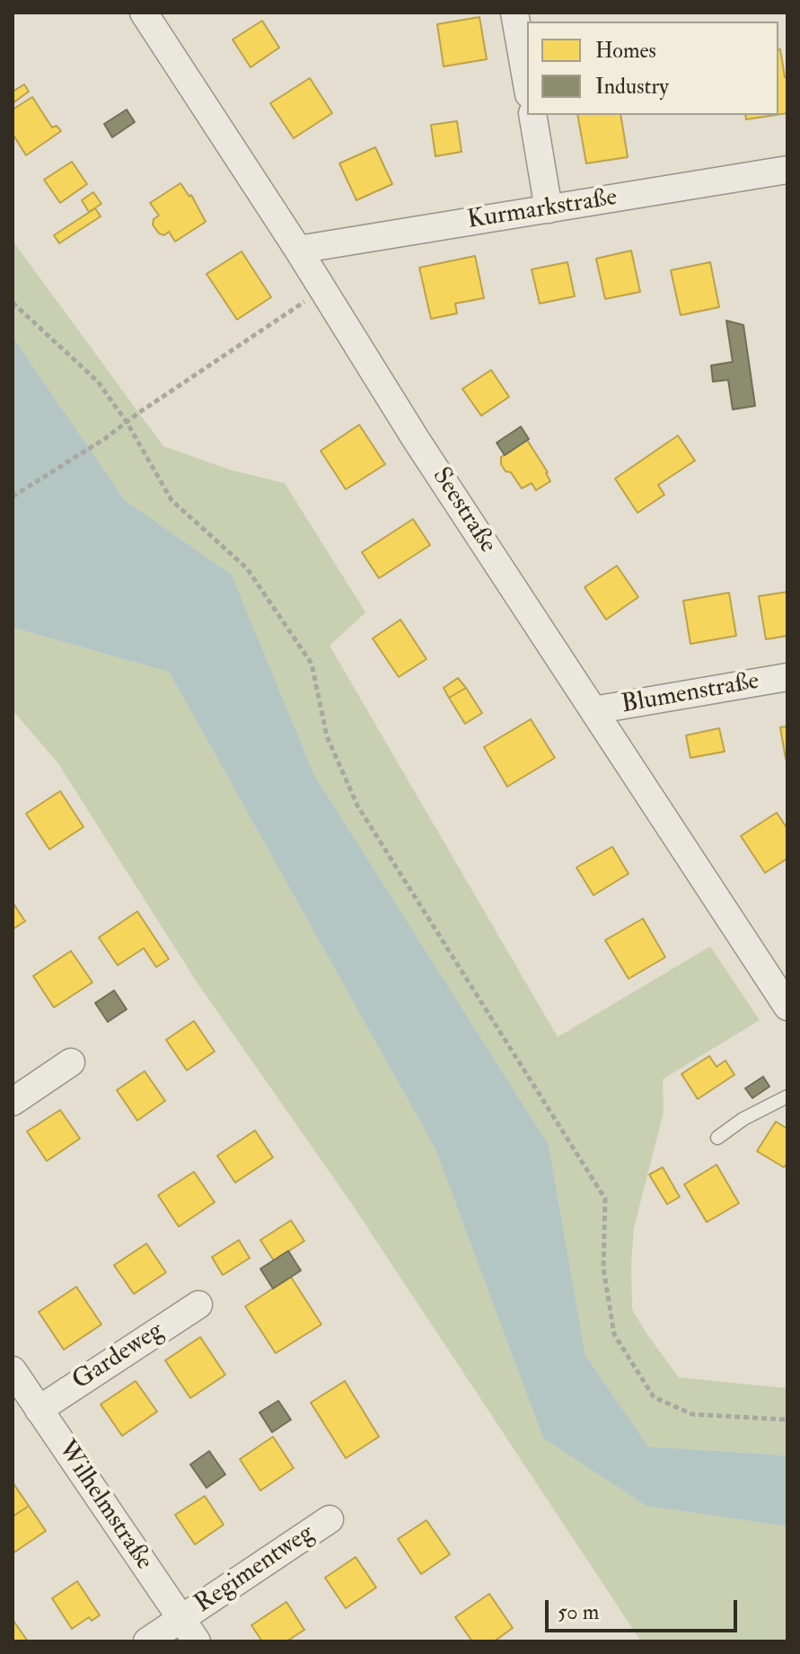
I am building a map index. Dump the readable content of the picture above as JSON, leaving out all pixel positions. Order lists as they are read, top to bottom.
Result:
{
  "streets": {
    "street": [
      "Kurmarkstraße",
      "Seestraße",
      "Blumenstraße",
      "Gardeweg",
      "Wilhelmstraße",
      "Regimentweg"
    ]
  },
  "crossings": [
    ["Kurmarkstraße", "Seestraße"],
    ["Seestraße", "Blumenstraße"],
    ["Gardeweg", "Wilhelmstraße"],
    ["Wilhelmstraße", "Regimentweg"]
  ],
  "legend": ["Homes", "Industry"],
  "scale_bar": "50 m"
}
